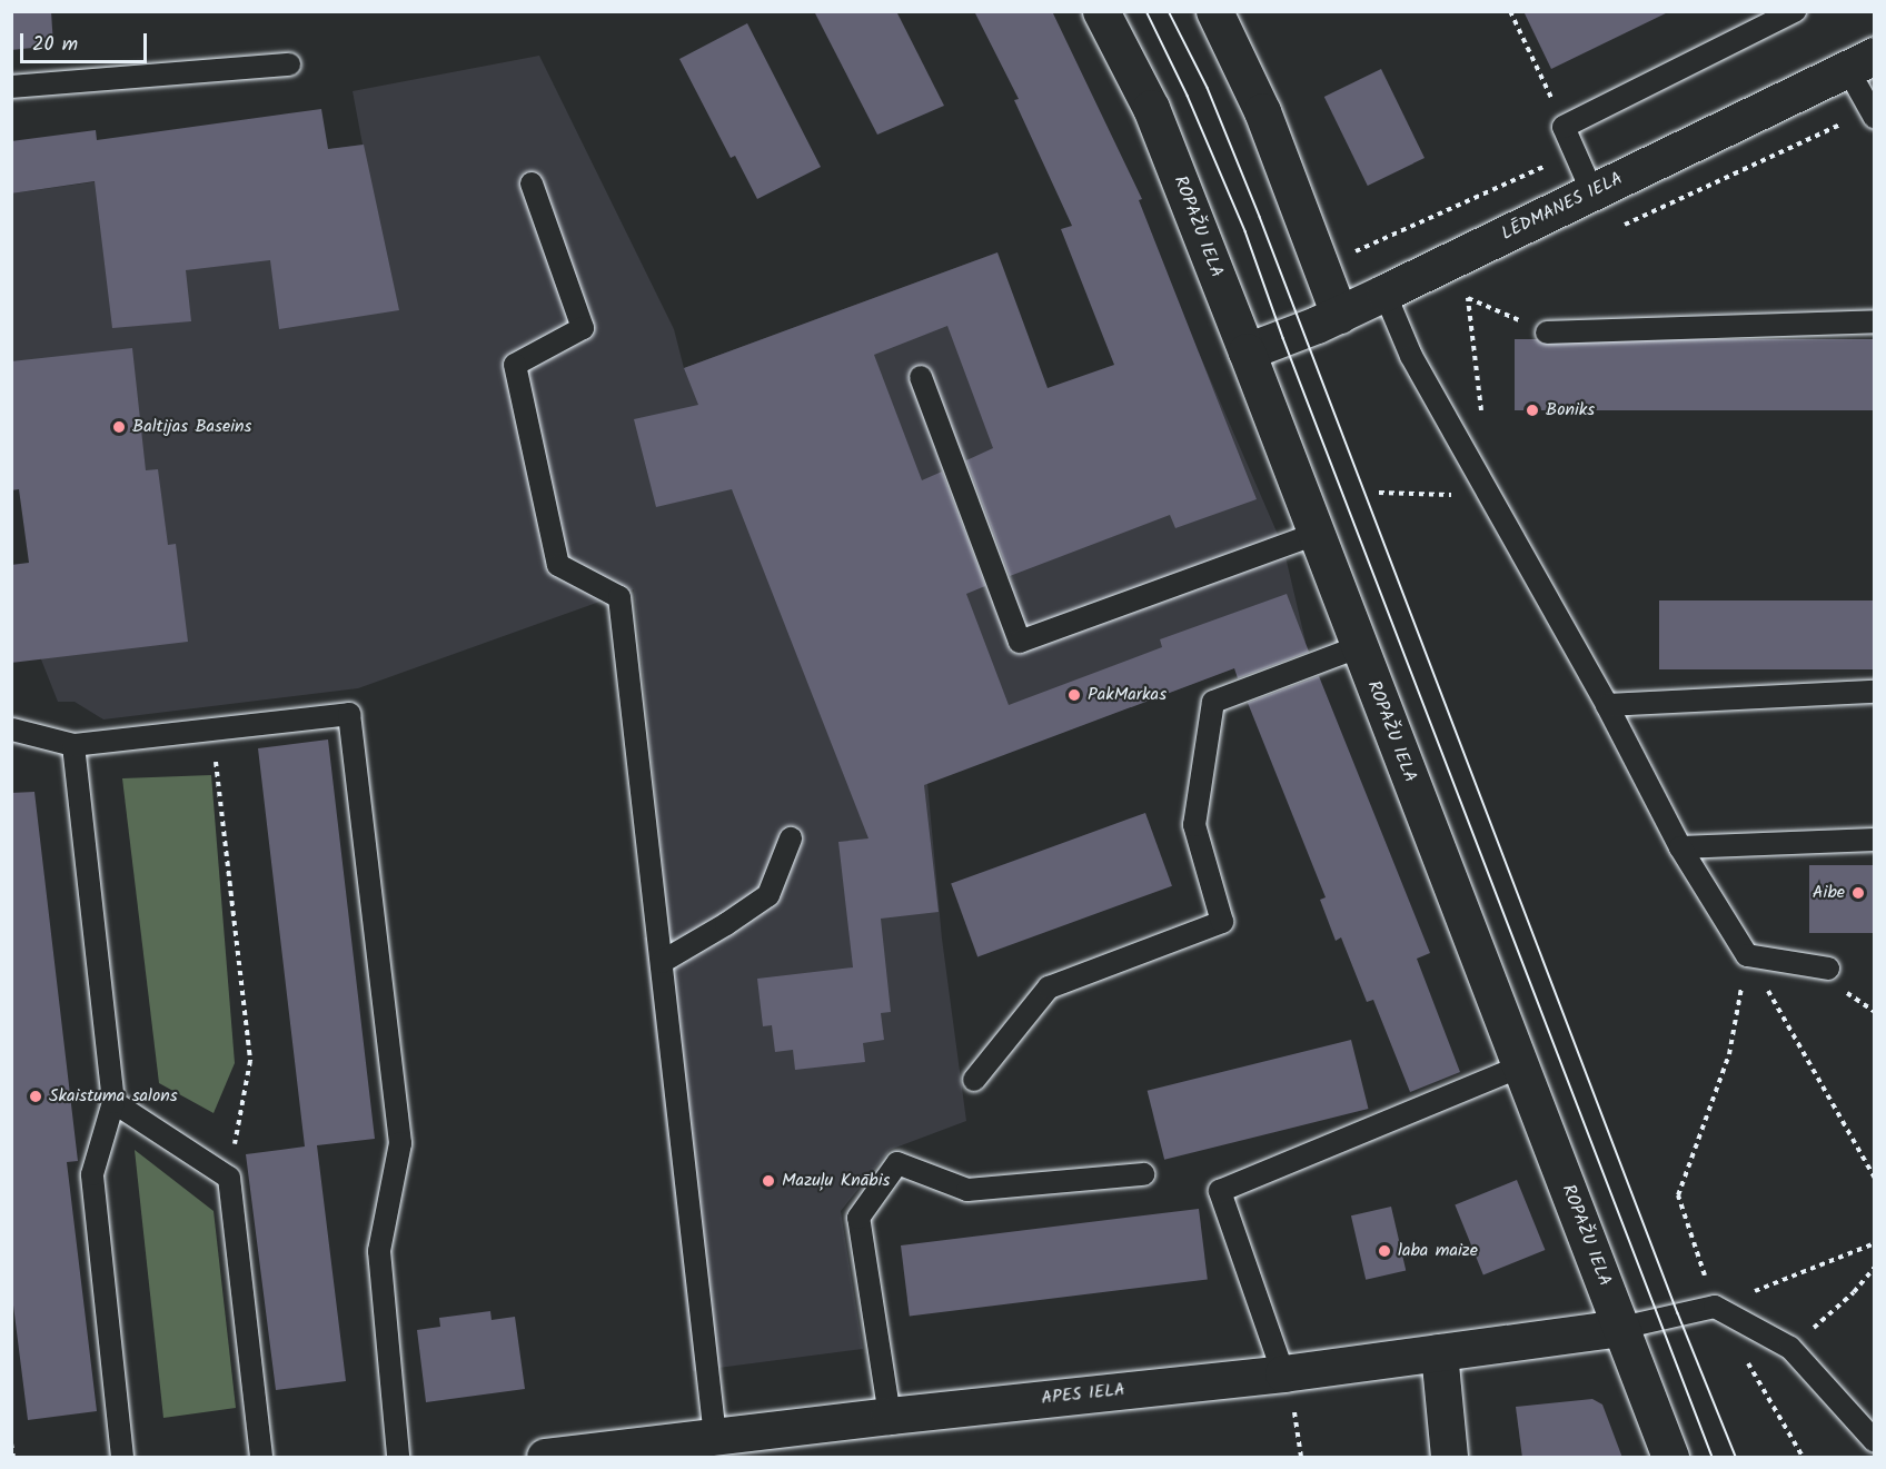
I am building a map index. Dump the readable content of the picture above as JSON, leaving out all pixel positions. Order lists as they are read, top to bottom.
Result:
{
  "streets": {
    "street": ["LĒDMANES IELA", "ROPAŽU IELA", "APES IELA"]
  },
  "crossings": [
    ["LĒDMANES IELA", "ROPAŽU IELA"],
    ["ROPAŽU IELA", "APES IELA"]
  ],
  "places": [
    "Boniks",
    "Baltijas Baseins",
    "PakMarkas",
    "Aibe",
    "Skaistuma salons",
    "Mazuļu Knābis",
    "laba maize"
  ],
  "scale_bar": "20 m"
}
